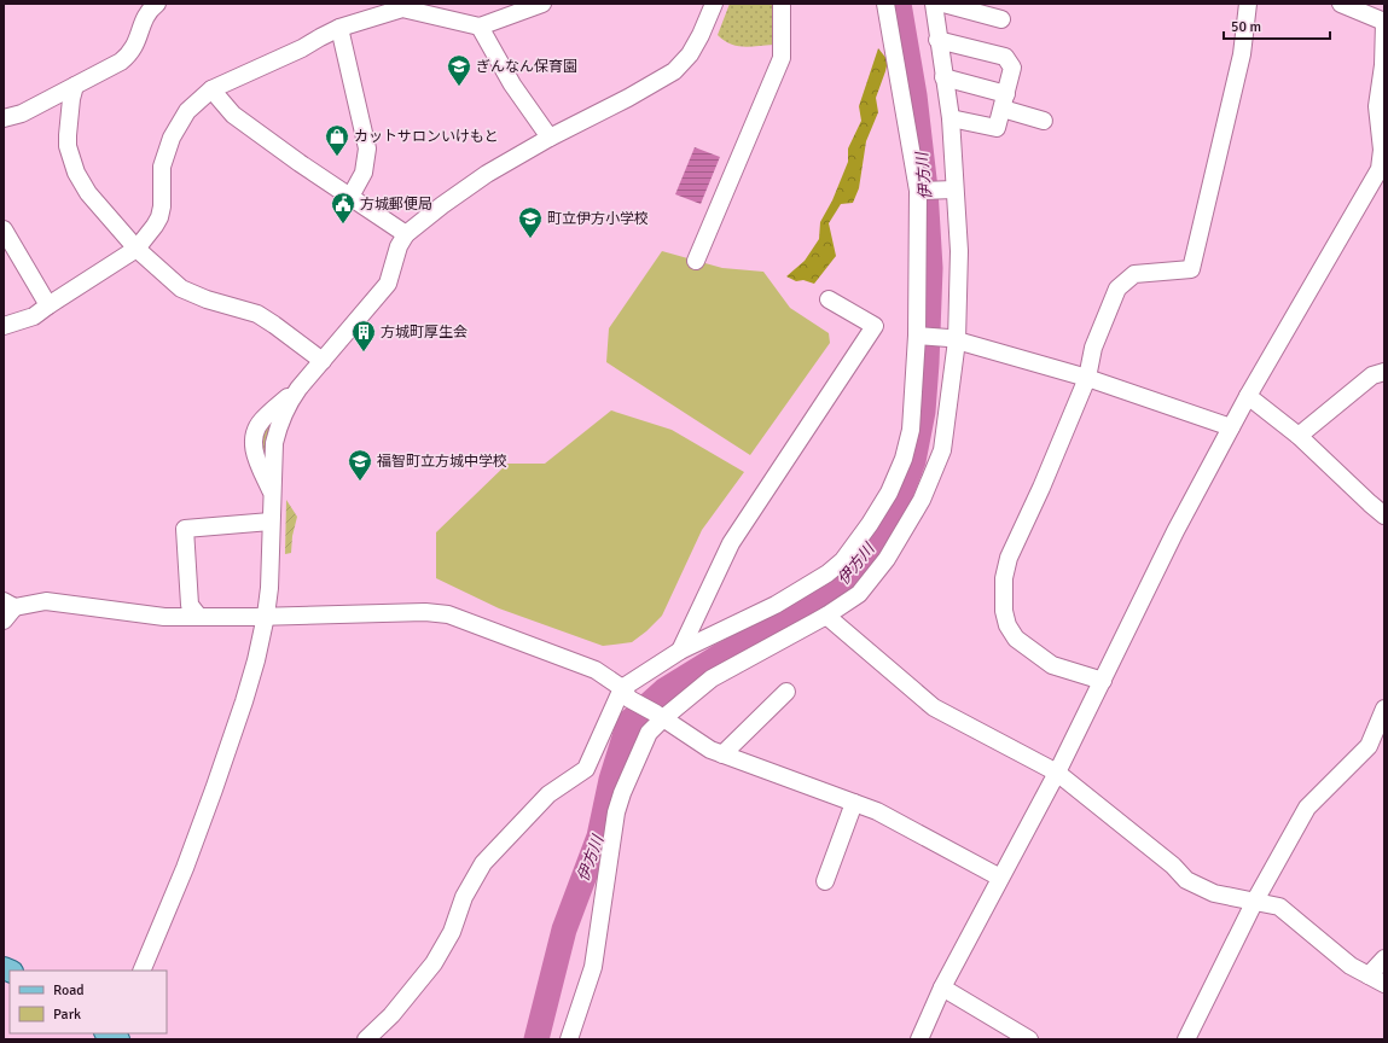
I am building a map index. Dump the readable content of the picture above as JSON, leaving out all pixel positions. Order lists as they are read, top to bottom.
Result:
{
  "water": ["伊方川"],
  "places": {
    "school or university": ["ぎんなん保育園", "町立伊方小学校", "福智町立方城中学校"],
    "shop": ["カットサロンいけもと"],
    "public building": ["方城郵便局"],
    "building": ["方城町厚生会"]
  },
  "legend": ["Road", "Park"],
  "scale_bar": "50 m"
}
